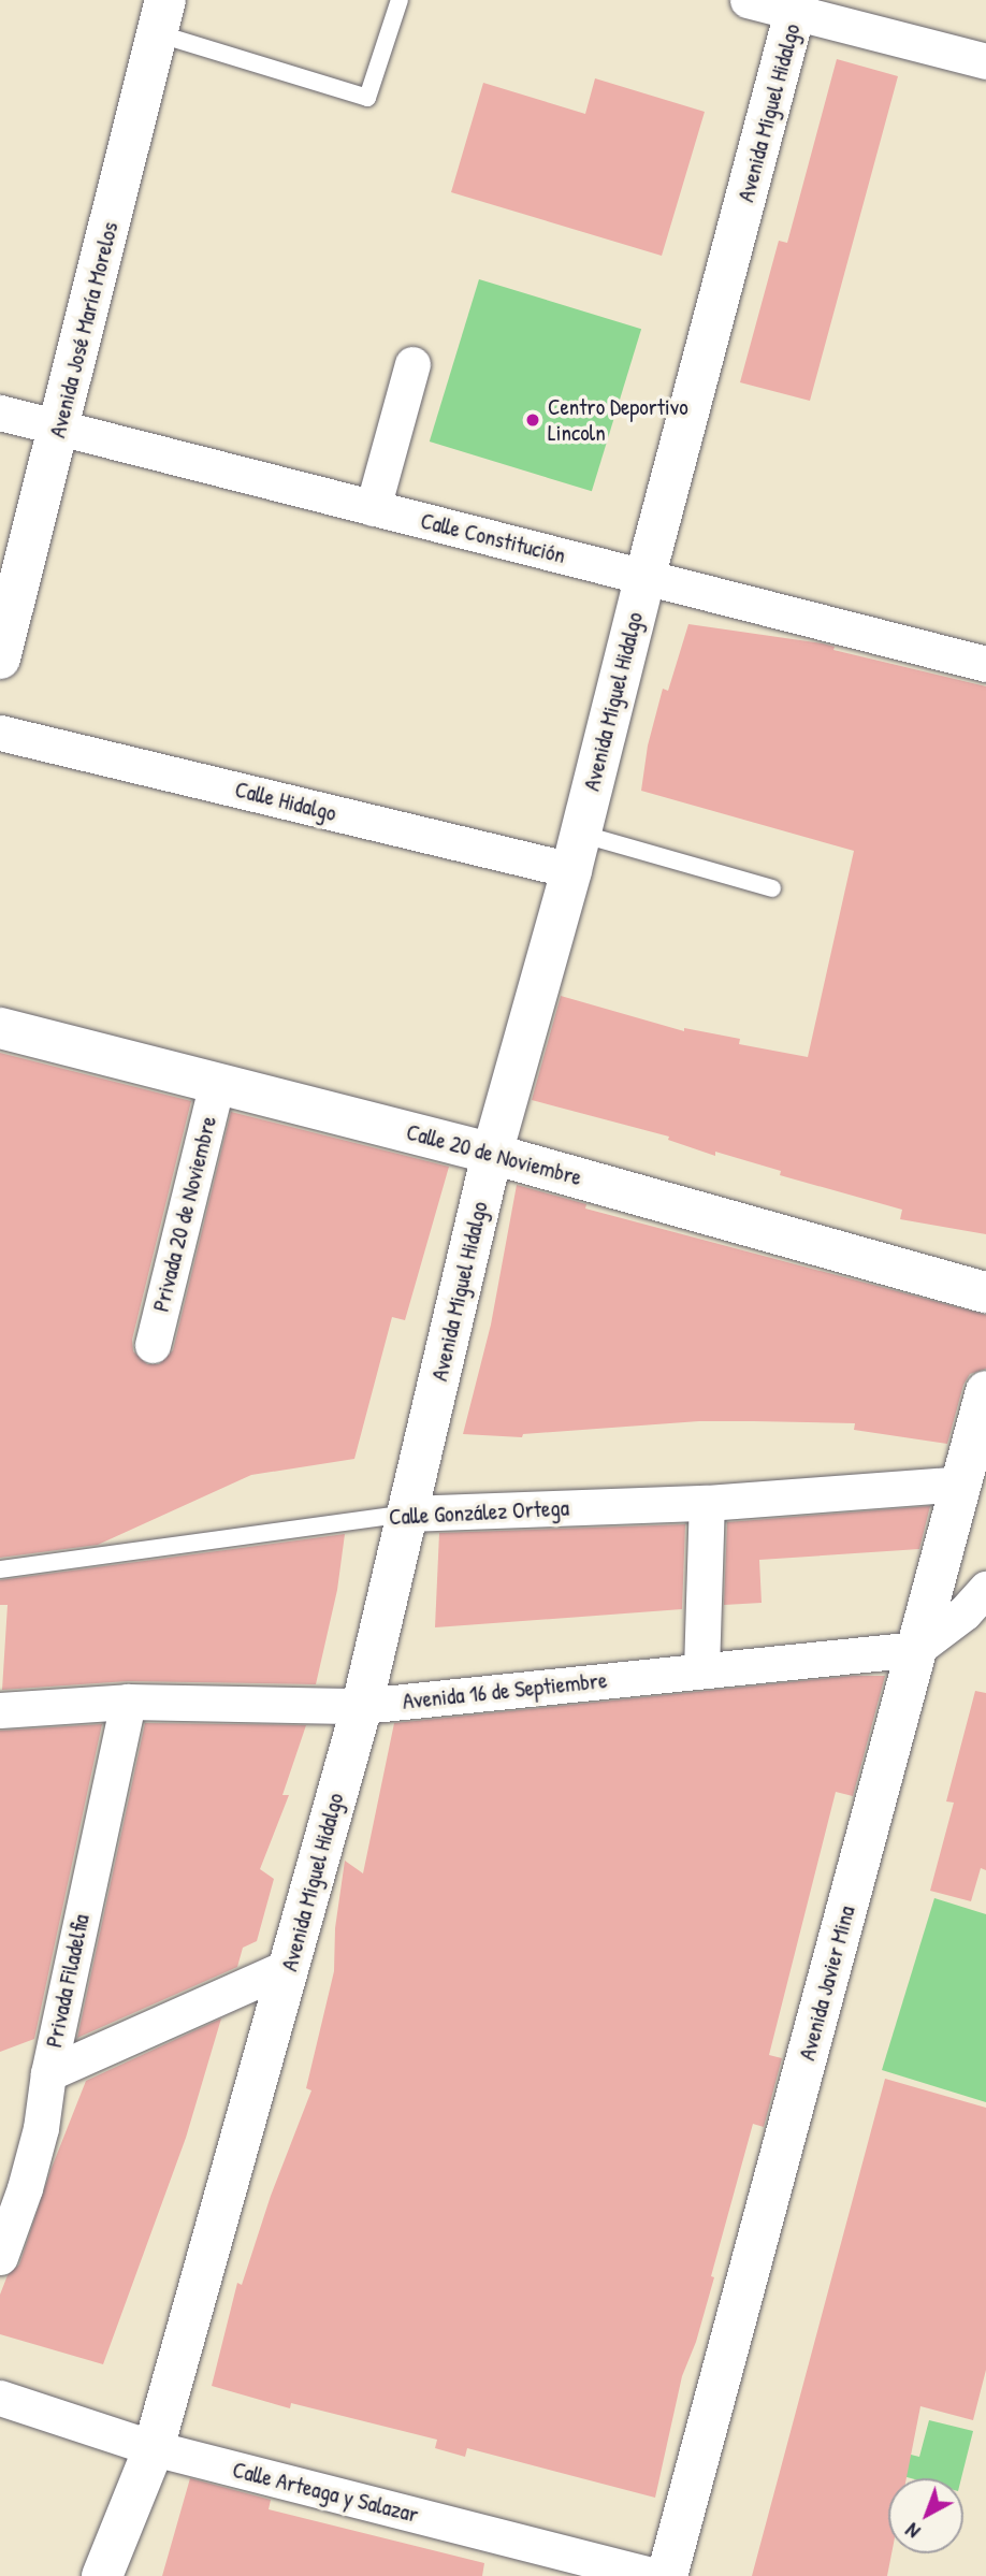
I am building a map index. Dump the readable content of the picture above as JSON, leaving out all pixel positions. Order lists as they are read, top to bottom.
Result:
{
  "streets": {
    "main road": [
      "Avenida Miguel Hidalgo",
      "Avenida José María Morelos",
      "Calle 20 de Noviembre",
      "Avenida Javier Mina"
    ],
    "street": [
      "Calle Constitución",
      "Calle Hidalgo",
      "Privada 20 de Noviembre",
      "Calle González Ortega",
      "Avenida 16 de Septiembre",
      "Privada Filadelfia",
      "Calle Arteaga y Salazar"
    ]
  },
  "crossings": [
    ["Avenida Miguel Hidalgo", "Calle Constitución"],
    ["Avenida Miguel Hidalgo", "Calle Hidalgo"],
    ["Avenida Miguel Hidalgo", "Calle 20 de Noviembre"],
    ["Avenida Miguel Hidalgo", "Calle González Ortega"],
    ["Avenida Miguel Hidalgo", "Avenida 16 de Septiembre"],
    ["Avenida Miguel Hidalgo", "Calle Arteaga y Salazar"],
    ["Avenida José María Morelos", "Calle Constitución"],
    ["Calle 20 de Noviembre", "Privada 20 de Noviembre"],
    ["Calle González Ortega", "Avenida Javier Mina"],
    ["Avenida 16 de Septiembre", "Privada Filadelfia"],
    ["Avenida 16 de Septiembre", "Avenida Javier Mina"]
  ],
  "places": ["Centro Deportivo Lincoln"],
  "north": "bottom left"
}
